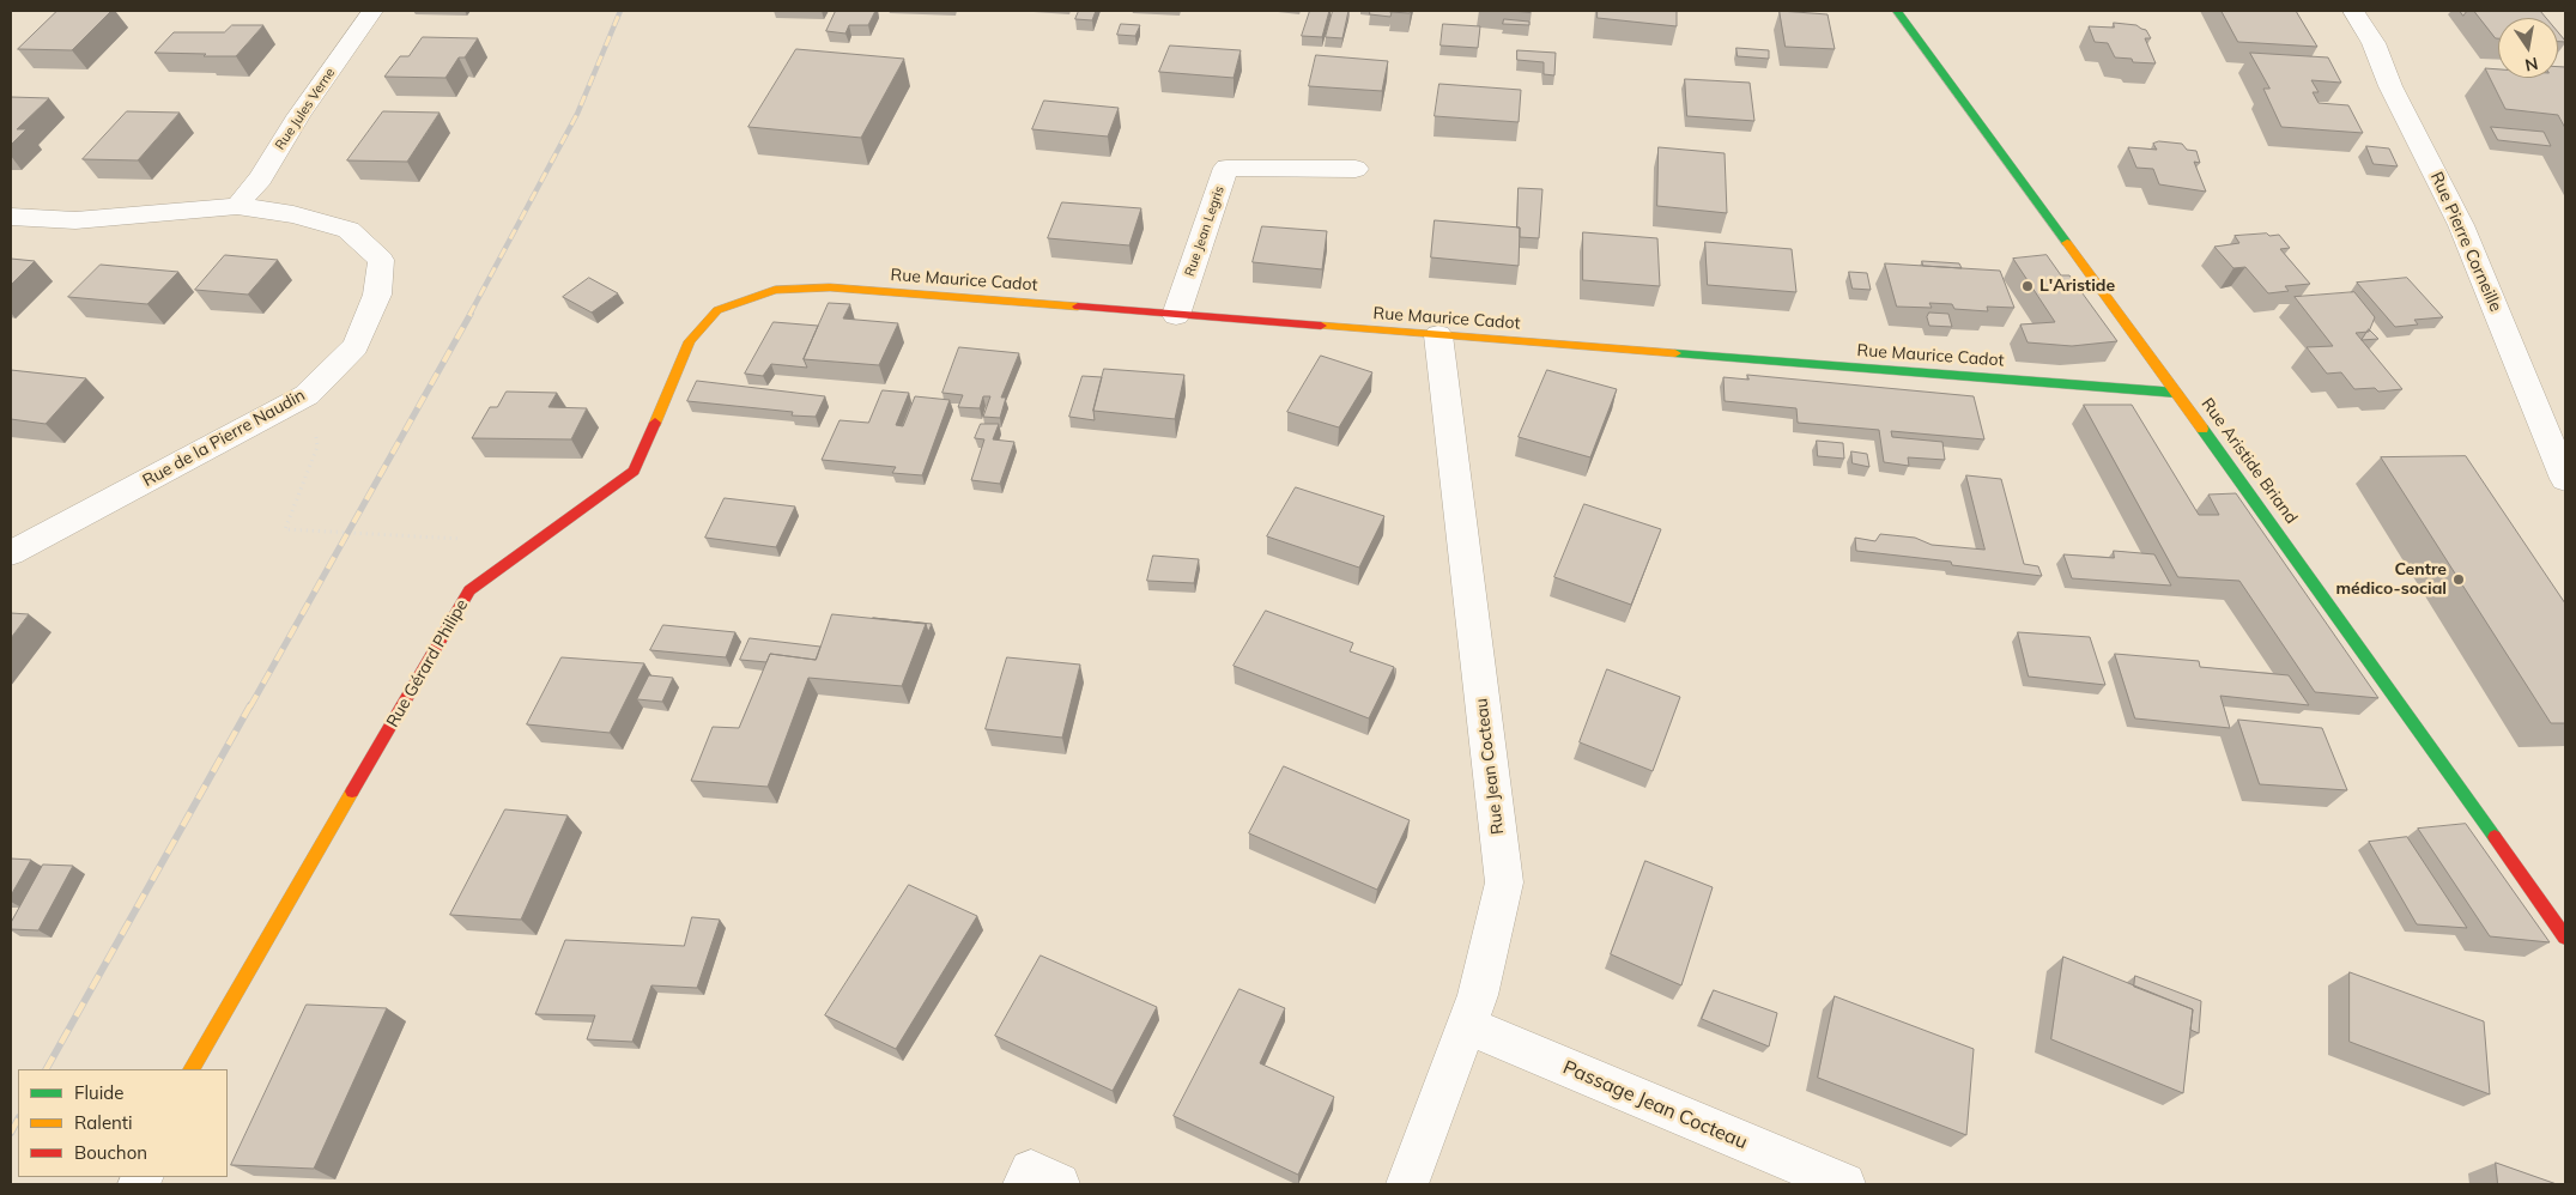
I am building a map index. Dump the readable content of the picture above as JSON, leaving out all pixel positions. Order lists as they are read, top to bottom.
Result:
{
  "streets": {
    "street": [
      "Rue Jules Verne",
      "Rue Jean Legris",
      "Rue Pierre Corneille",
      "Rue Maurice Cadot",
      "Rue de la Pierre Naudin",
      "Rue Aristide Briand",
      "Rue Gérard Philipe",
      "Rue Jean Cocteau",
      "Passage Jean Cocteau"
    ]
  },
  "crossings": [
    ["Rue Jules Verne", "Rue de la Pierre Naudin"],
    ["Rue Jean Legris", "Rue Maurice Cadot"],
    ["Rue Maurice Cadot", "Rue Aristide Briand"],
    ["Rue Maurice Cadot", "Rue Gérard Philipe"],
    ["Rue Maurice Cadot", "Rue Jean Cocteau"],
    ["Rue Jean Cocteau", "Passage Jean Cocteau"]
  ],
  "places": ["L'Aristide", "Centre médico-social"],
  "legend": ["Fluide", "Ralenti", "Bouchon"],
  "north": "bottom"
}
